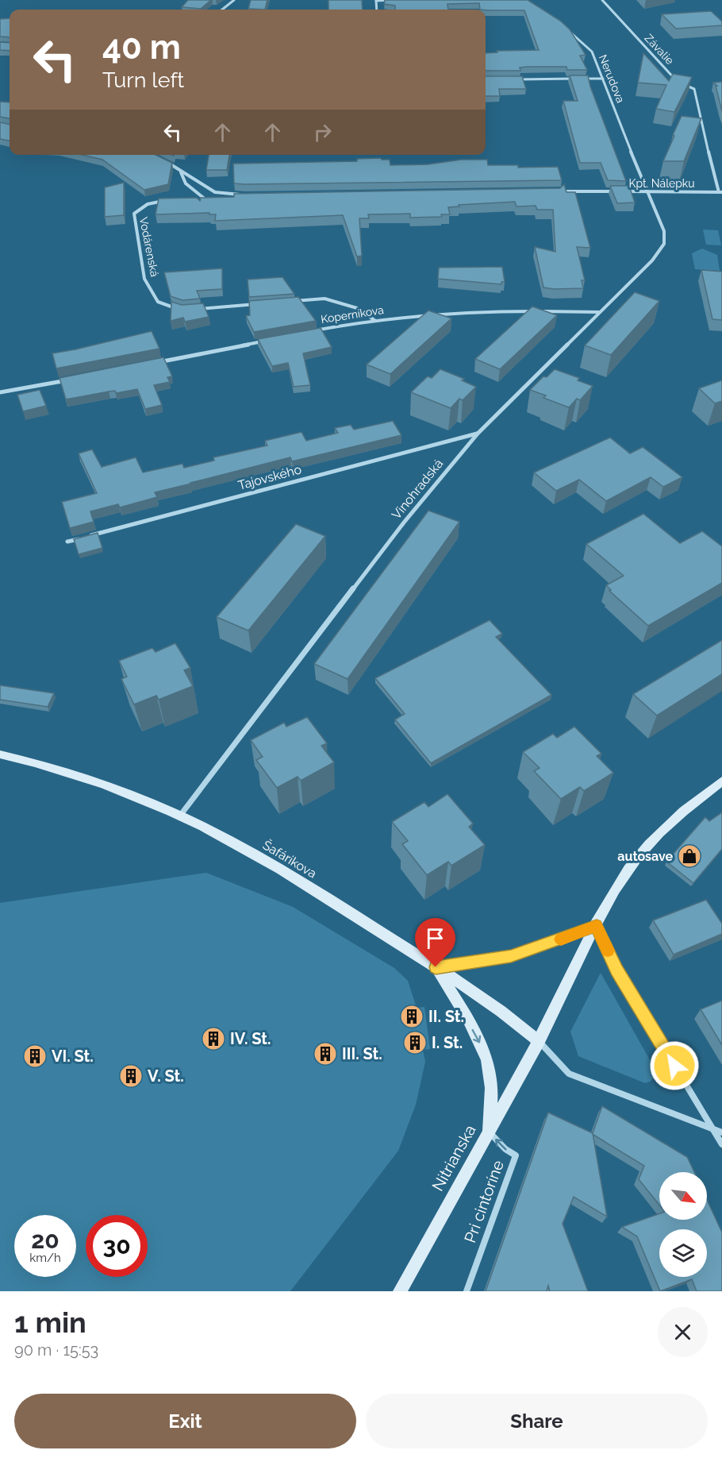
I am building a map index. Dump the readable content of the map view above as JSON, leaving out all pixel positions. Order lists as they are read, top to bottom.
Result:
{
  "streets": {
    "main road": ["Šafárikova", "Nitrianska"],
    "street": [
      "Závalie",
      "Nerudova",
      "Kpt. Nálepku",
      "Vodárenská",
      "Koperníkova",
      "Tajovského",
      "Vinohradská",
      "Pri cintoríne"
    ]
  },
  "crossings": [
    ["Závalie", "Kpt. Nálepku"],
    ["Nerudova", "Kpt. Nálepku"],
    ["Nerudova", "Vinohradská"],
    ["Kpt. Nálepku", "Vinohradská"],
    ["Koperníkova", "Vinohradská"],
    ["Tajovského", "Vinohradská"],
    ["Vinohradská", "Šafárikova"],
    ["Šafárikova", "Nitrianska"],
    ["Nitrianska", "Pri cintoríne"]
  ],
  "one_way": ["Pri cintoríne"],
  "places": {
    "shop": ["autosave"],
    "building": [
      "II. St.",
      "IV. St.",
      "I. St.",
      "III. St.",
      "VI. St.",
      "V. St."
    ]
  },
  "north": "bottom right",
  "page": {
    "turn": ["40 m", "Turn left"],
    "speed": "20 km/h",
    "limit": "30",
    "heading": ["1 min", "90 m · 15:53"],
    "buttons": ["Exit", "Share"]
  }
}
